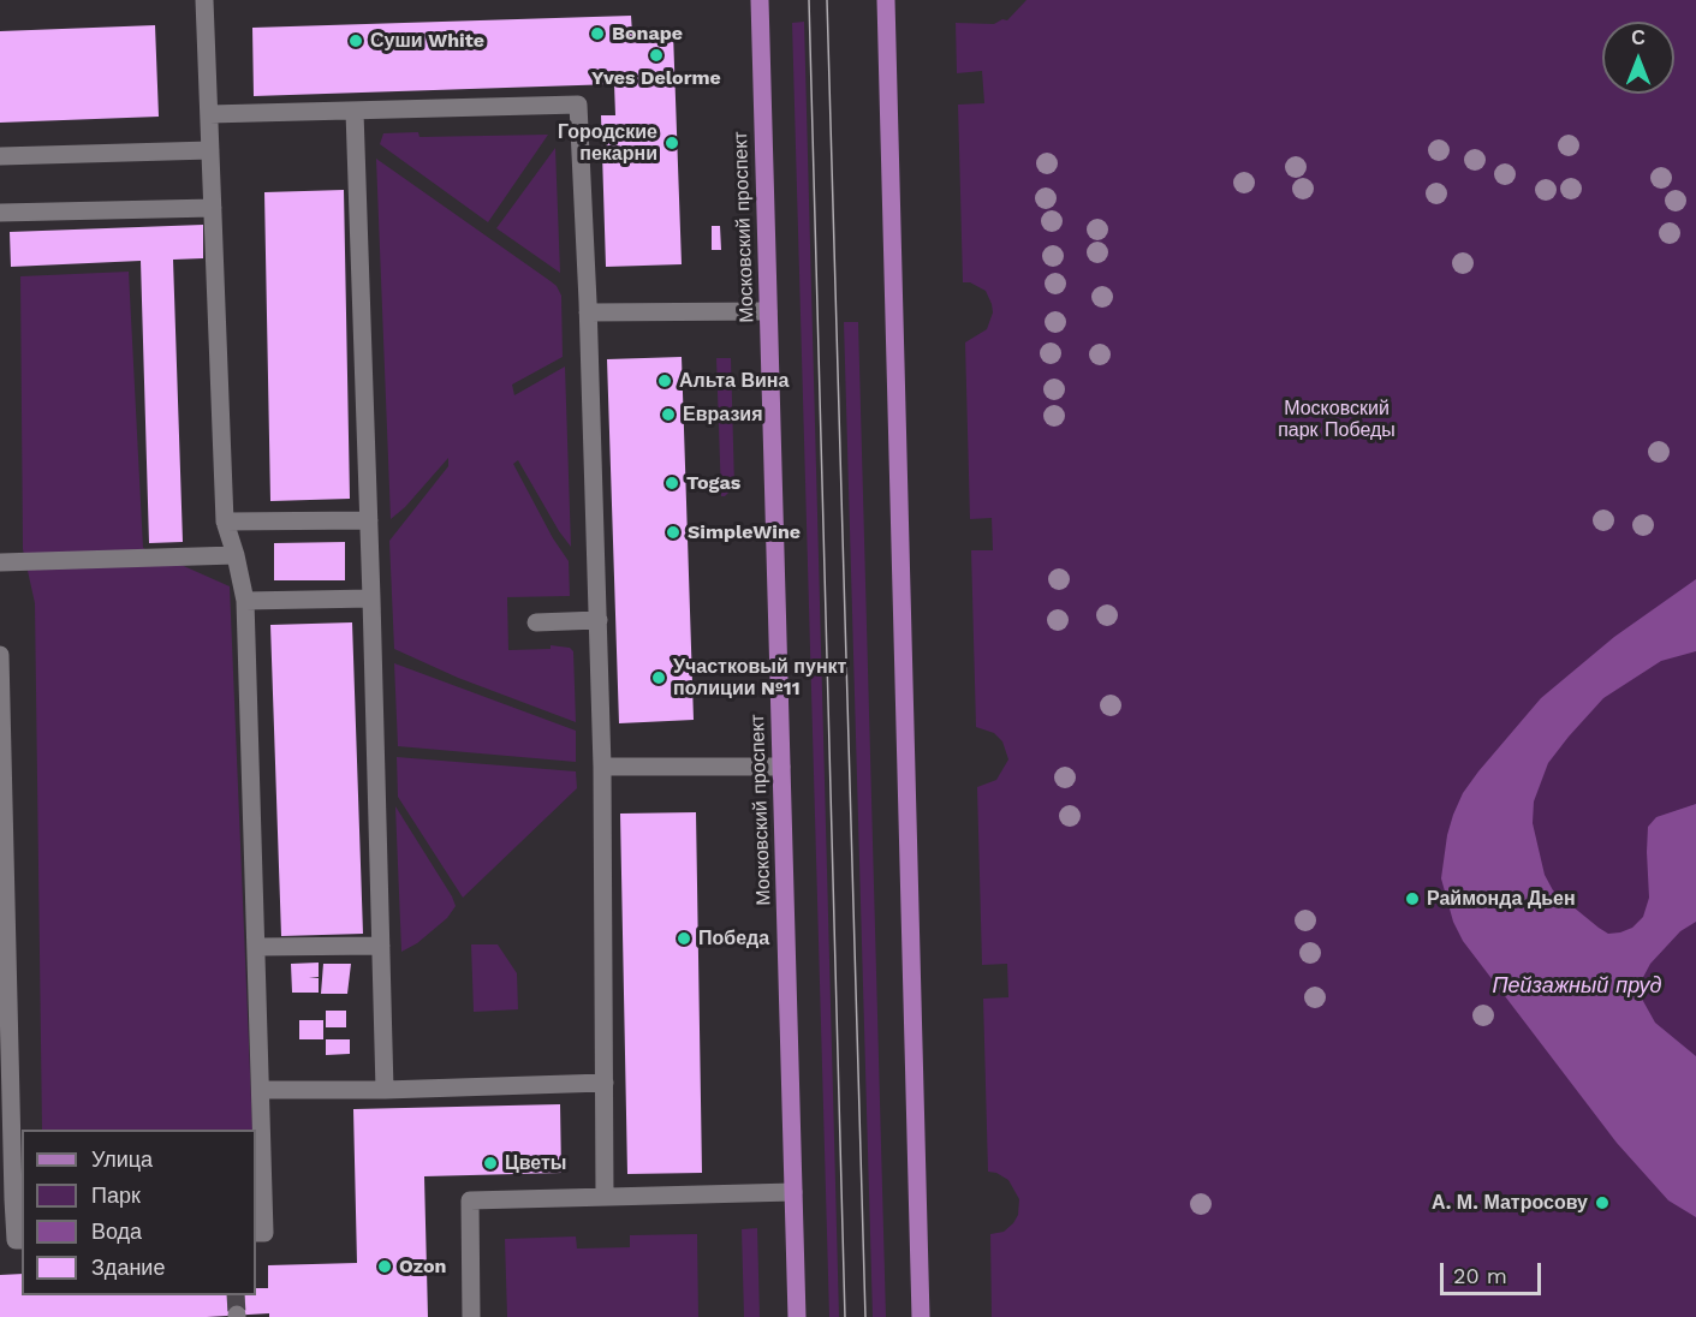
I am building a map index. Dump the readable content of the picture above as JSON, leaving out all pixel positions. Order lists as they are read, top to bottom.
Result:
{
  "streets": {
    "main road": ["Московский проспект"]
  },
  "water": ["Пейзажный пруд"],
  "parks": ["Московский парк Победы"],
  "places": [
    "Bonape",
    "Суши White",
    "Yves Delorme",
    "Городские пекарни",
    "Альта Вина",
    "Евразия",
    "Togas",
    "SimpleWine",
    "Участковый пункт полиции №11",
    "Раймонда Дьен",
    "Победа",
    "Цветы",
    "А. М. Матросову",
    "Ozon"
  ],
  "legend": [
    "Улица",
    "Парк",
    "Вода",
    "Здание"
  ],
  "scale_bar": "20 m",
  "north": "top"
}
